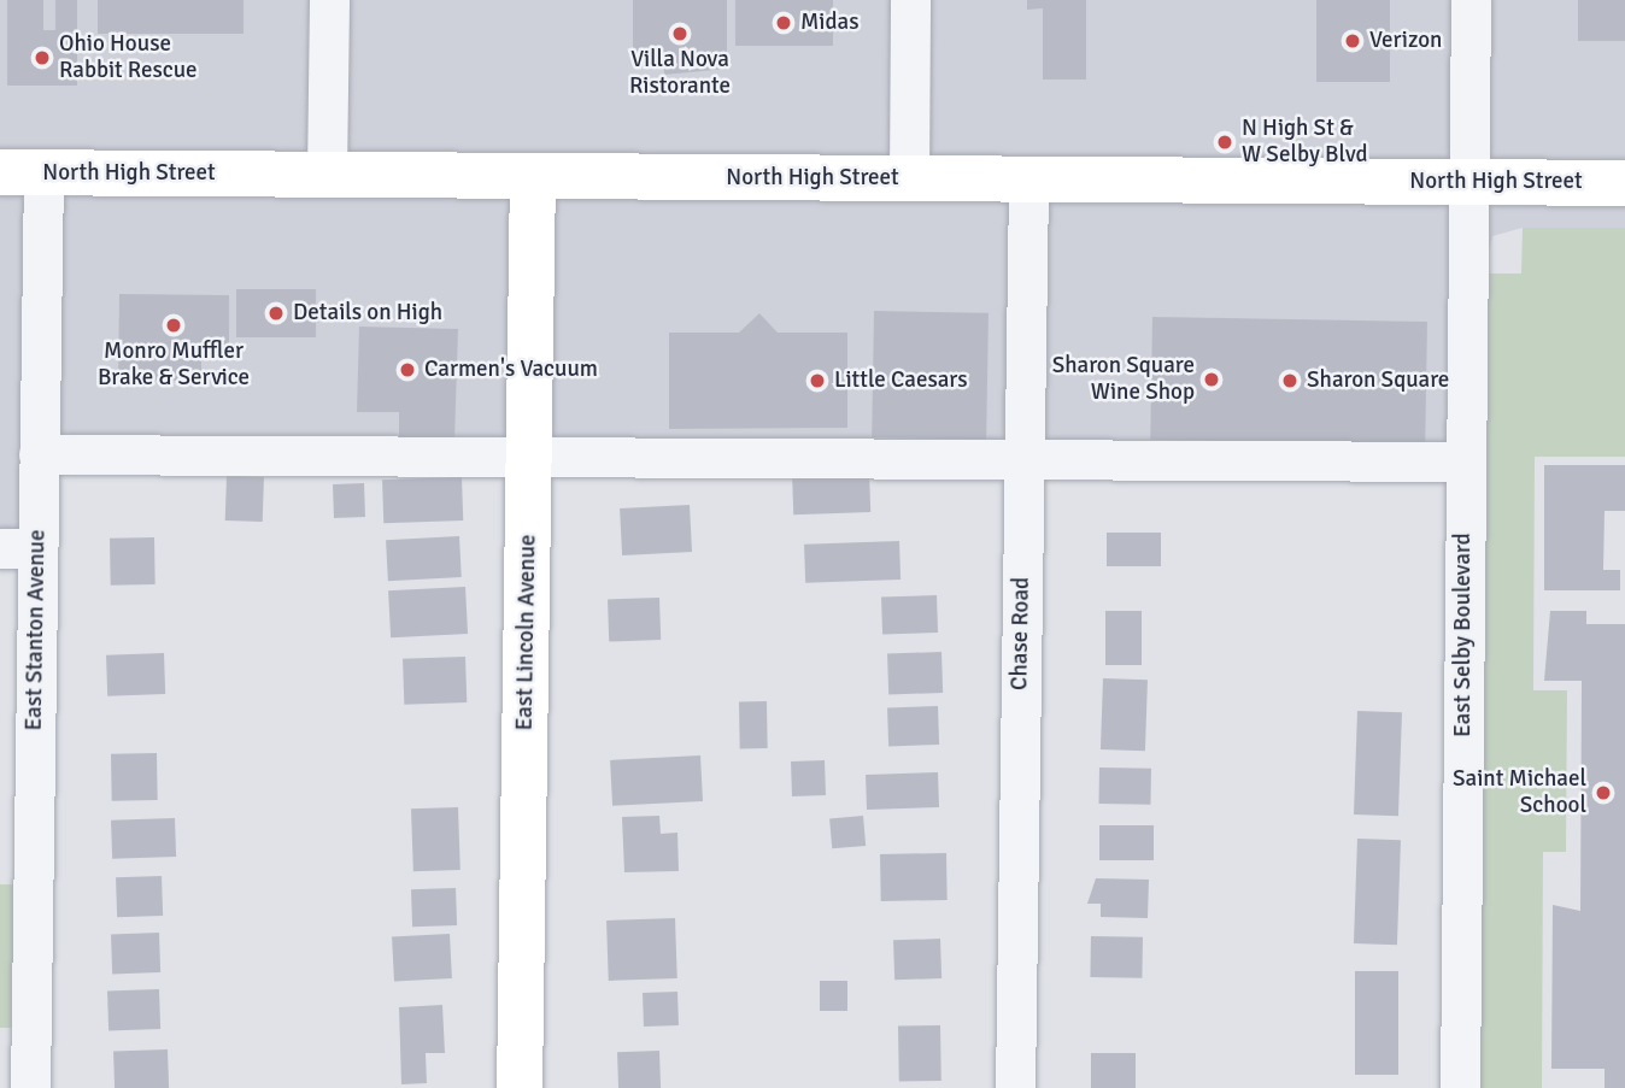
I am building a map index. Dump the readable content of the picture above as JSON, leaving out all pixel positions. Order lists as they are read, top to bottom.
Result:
{
  "streets": {
    "main road": ["North High Street", "East Lincoln Avenue"],
    "street": ["East Stanton Avenue", "Chase Road", "East Selby Boulevard"]
  },
  "crossings": [
    ["North High Street", "East Stanton Avenue"],
    ["North High Street", "East Lincoln Avenue"],
    ["North High Street", "Chase Road"],
    ["North High Street", "East Selby Boulevard"]
  ],
  "places": [
    "Midas",
    "Villa Nova Ristorante",
    "Verizon",
    "Ohio House Rabbit Rescue",
    "N High St & W Selby Blvd",
    "Details on High",
    "Monro Muffler Brake & Service",
    "Carmen's Vacuum",
    "Sharon Square Wine Shop",
    "Little Caesars",
    "Sharon Square",
    "Saint Michael School"
  ]
}
